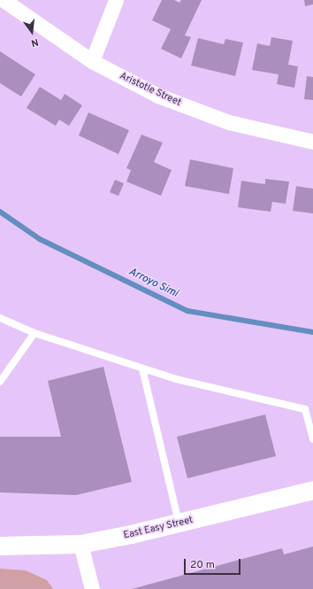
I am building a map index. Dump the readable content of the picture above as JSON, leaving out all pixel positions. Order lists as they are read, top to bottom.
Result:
{
  "streets": {
    "street": ["Aristotle Street", "East Easy Street"]
  },
  "water": ["Arroyo Simi"],
  "scale_bar": "20 m",
  "north": "bottom"
}
